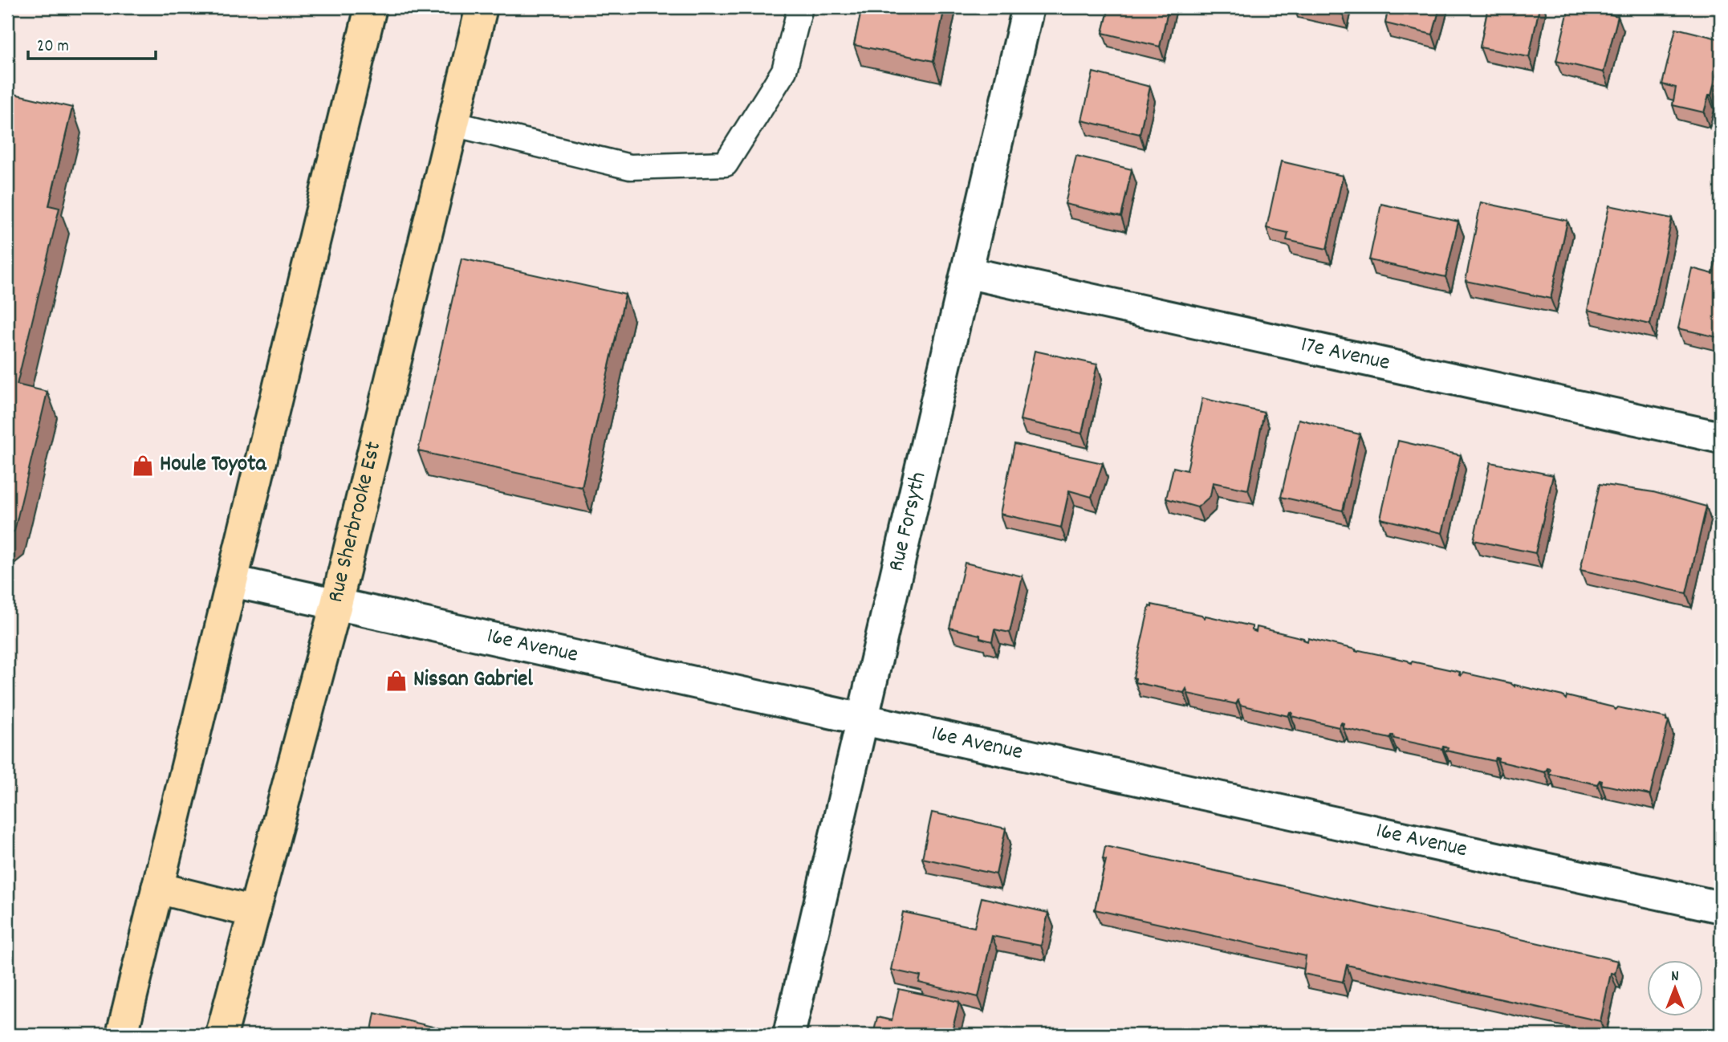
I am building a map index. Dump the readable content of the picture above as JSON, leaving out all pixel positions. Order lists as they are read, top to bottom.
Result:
{
  "streets": {
    "main road": ["Rue Sherbrooke Est"],
    "street": ["17e Avenue", "Rue Forsyth", "16e Avenue"]
  },
  "crossings": [
    ["17e Avenue", "Rue Forsyth"],
    ["Rue Forsyth", "16e Avenue"],
    ["Rue Sherbrooke Est", "16e Avenue"]
  ],
  "places": {
    "shop": ["Houle Toyota", "Nissan Gabriel"]
  },
  "scale_bar": "20 m",
  "north": "top"
}
